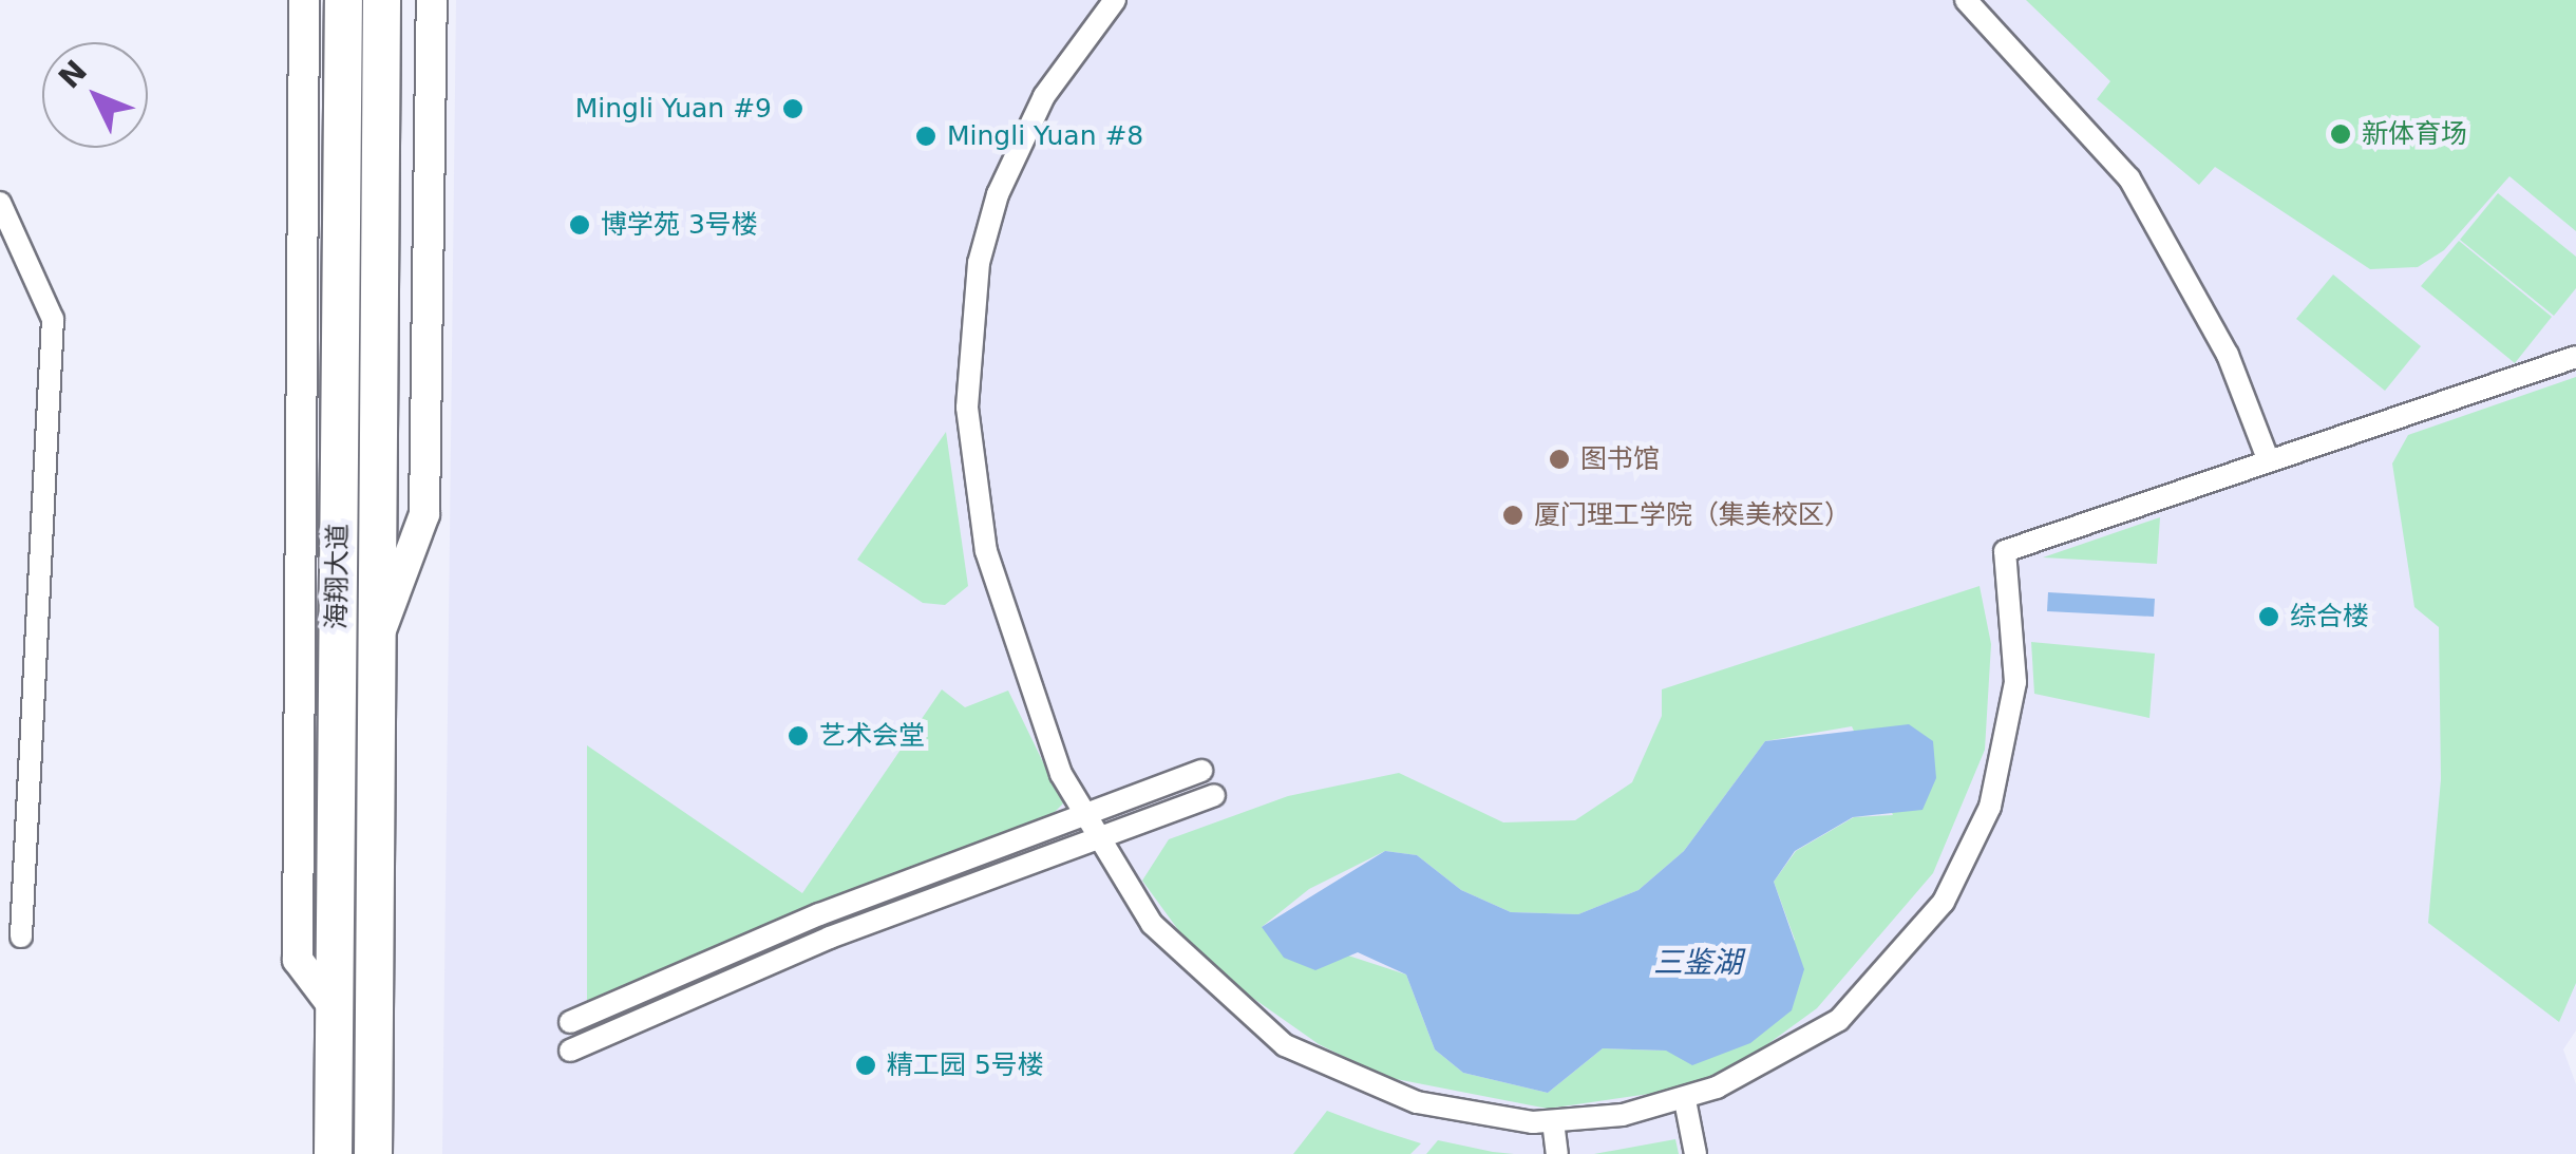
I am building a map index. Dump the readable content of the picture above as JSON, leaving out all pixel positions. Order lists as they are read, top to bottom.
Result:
{
  "streets": {
    "highway": ["海翔大道"]
  },
  "water": ["三鉴湖"],
  "places": [
    "Mingli Yuan #9",
    "新体育场",
    "Mingli Yuan #8",
    "博学苑 3号楼",
    "图书馆",
    "厦门理工学院（集美校区）",
    "综合楼",
    "艺术会堂",
    "精工园 5号楼"
  ],
  "north": "top left"
}
